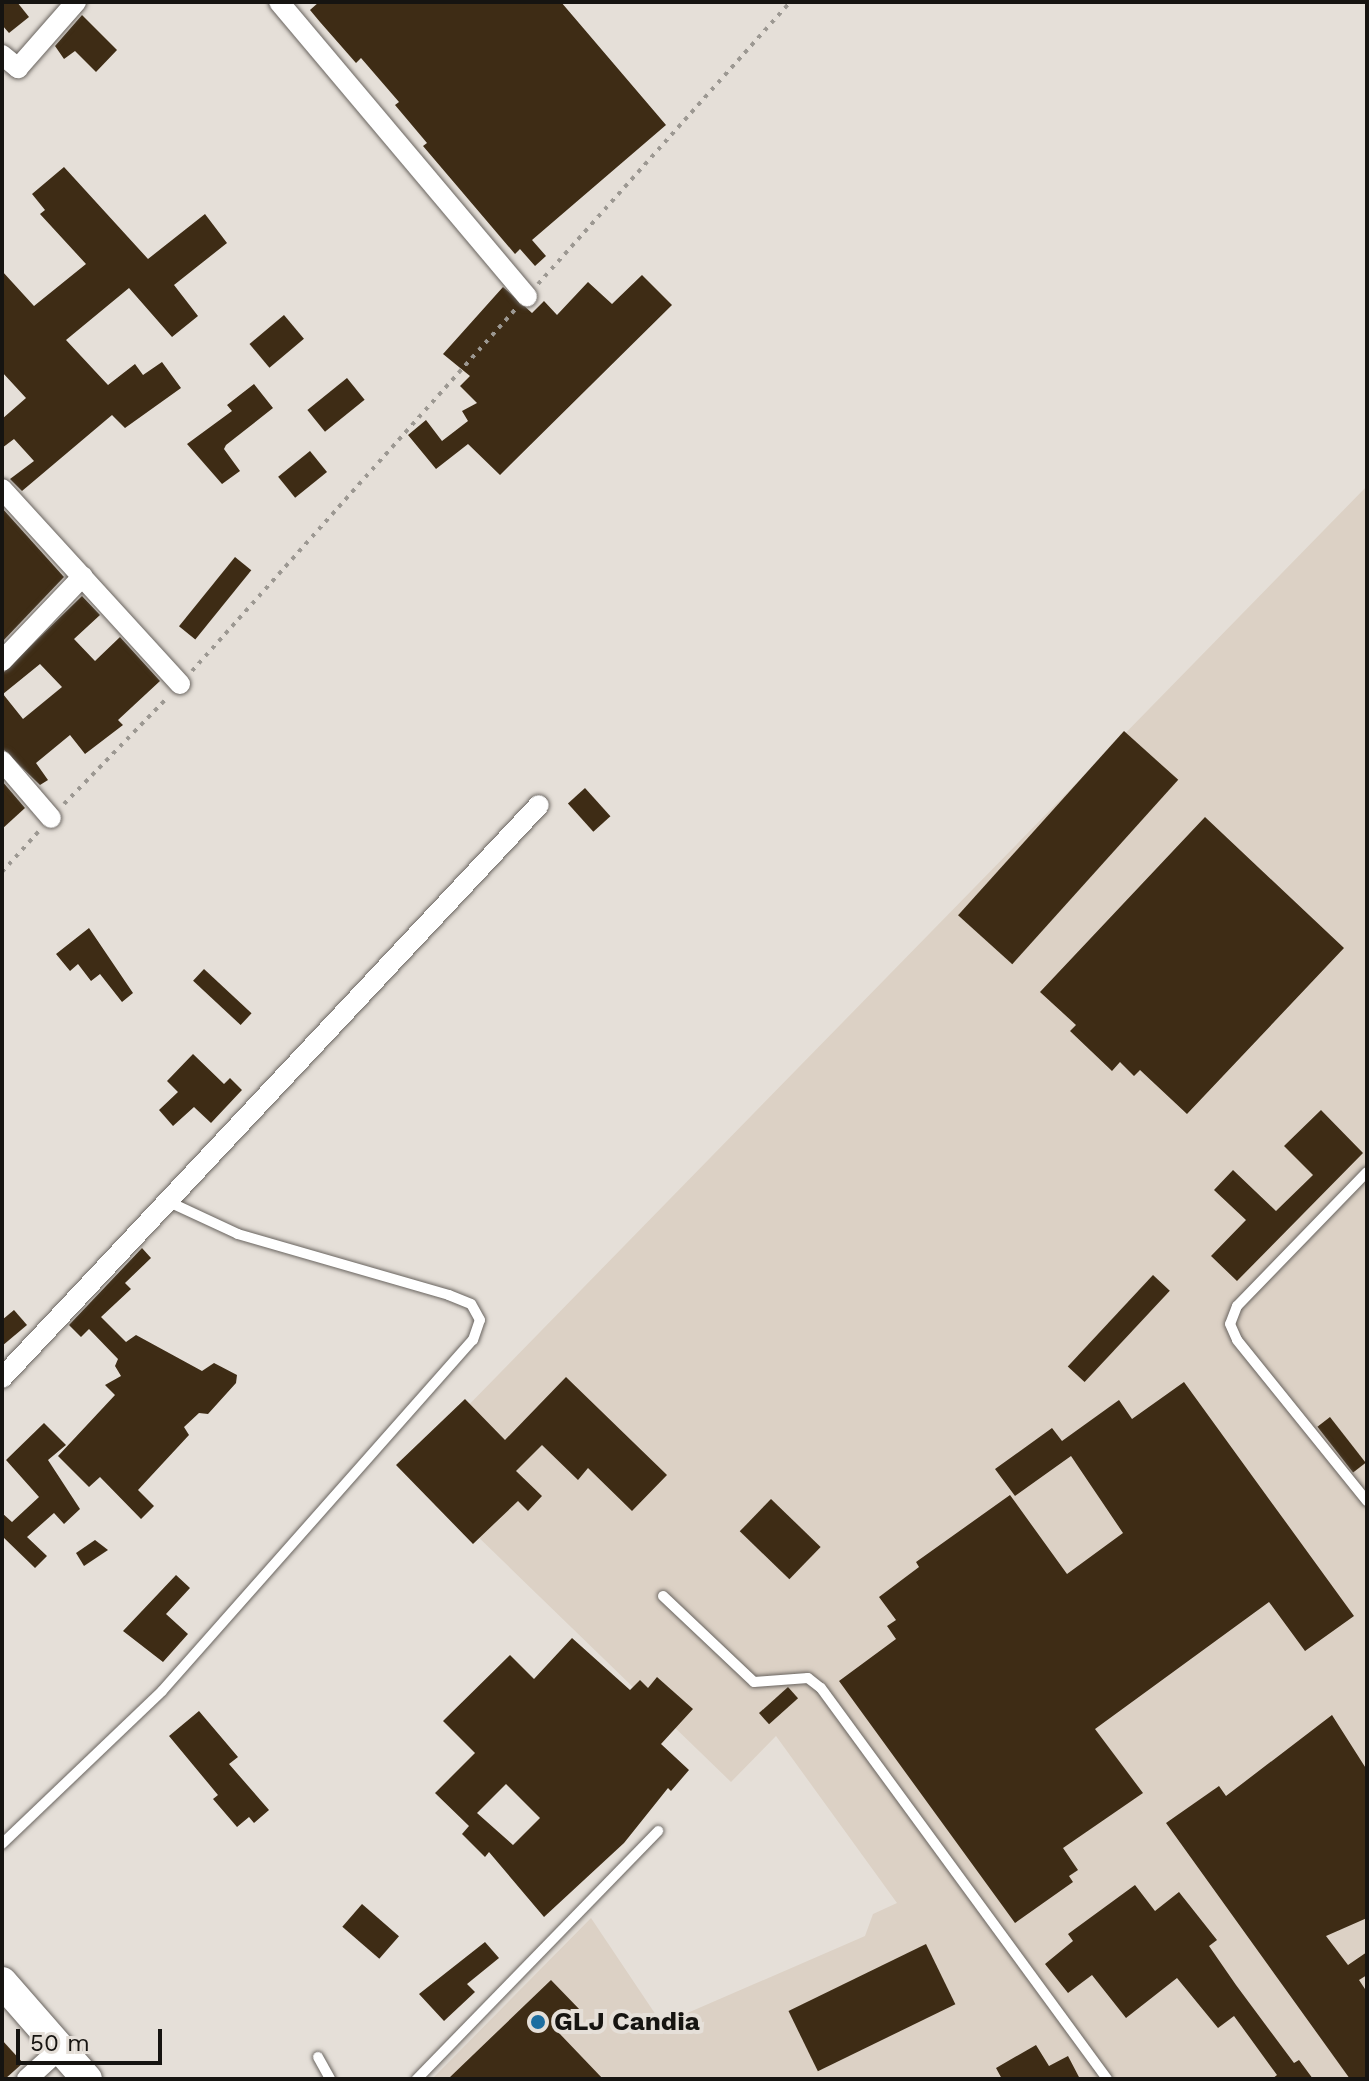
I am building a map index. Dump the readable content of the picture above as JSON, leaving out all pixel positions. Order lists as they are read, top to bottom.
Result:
{
  "places": ["GLJ Candia"],
  "scale_bar": "50 m"
}
